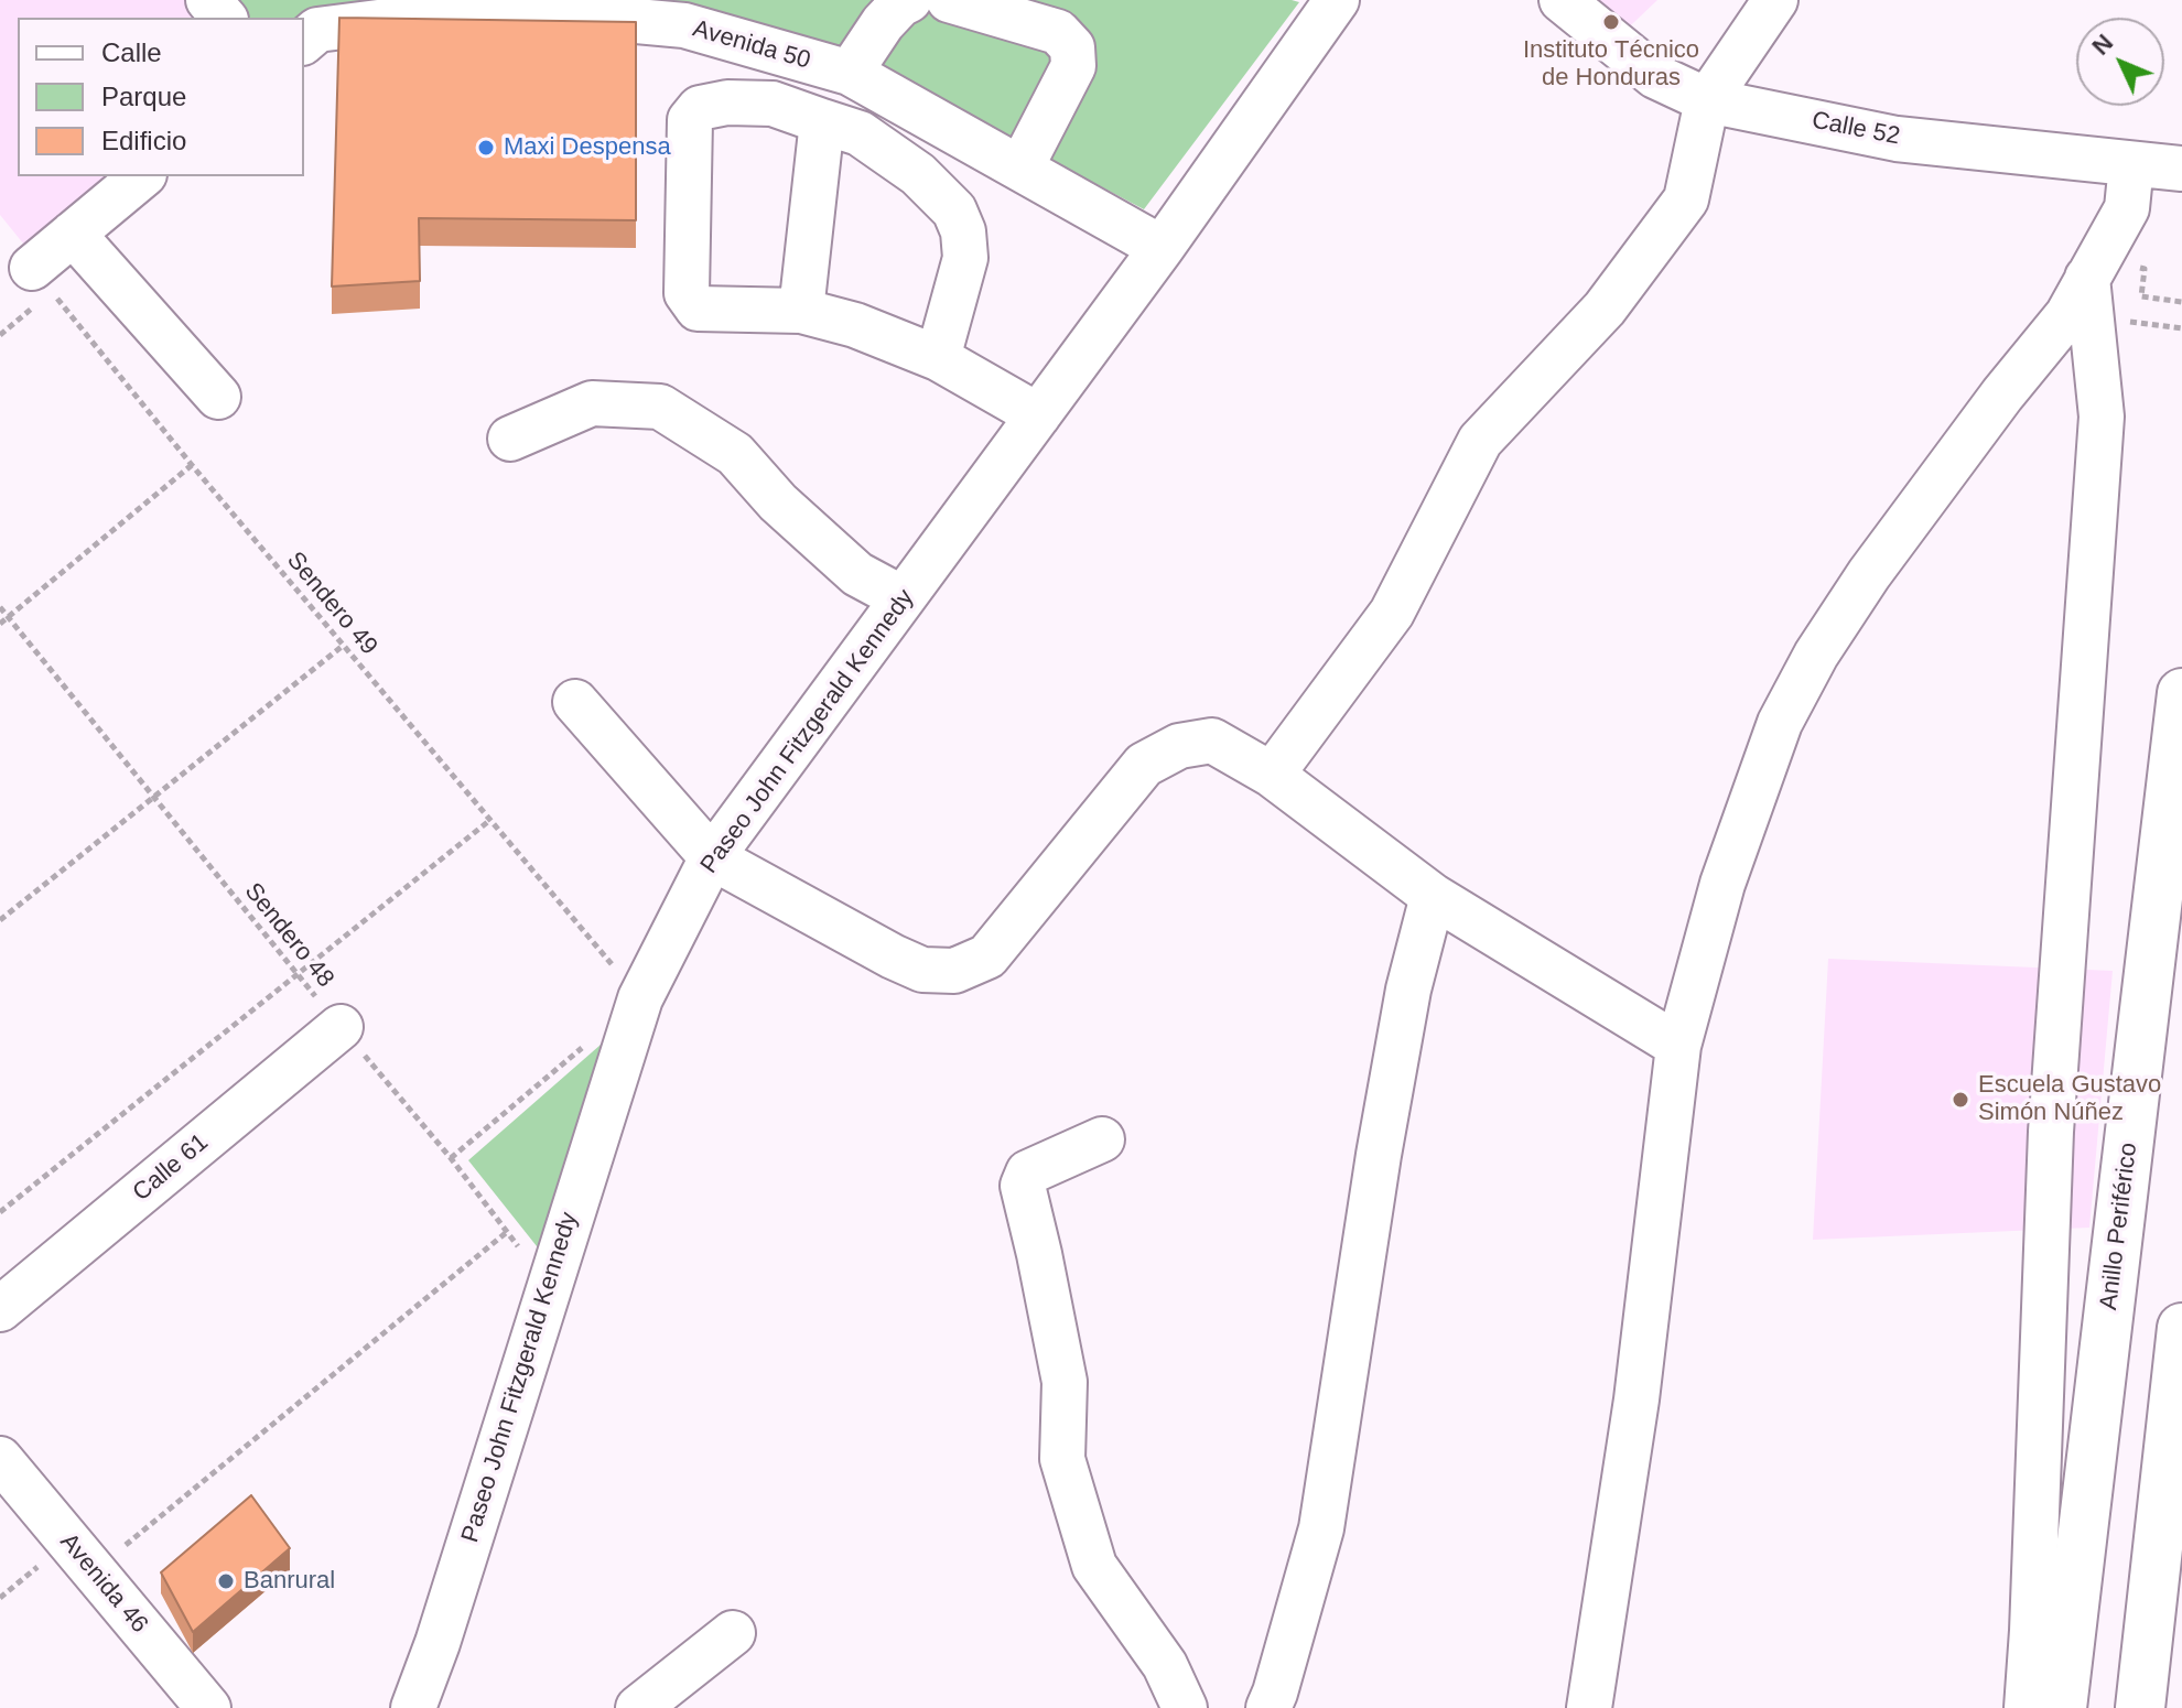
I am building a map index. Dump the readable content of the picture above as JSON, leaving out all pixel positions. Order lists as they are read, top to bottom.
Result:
{
  "streets": {
    "highway": ["Anillo Periférico"],
    "street": [
      "Avenida 50",
      "Calle 52",
      "Paseo John Fitzgerald Kennedy",
      "Calle 61",
      "Avenida 46"
    ],
    "path": ["Sendero 49", "Sendero 48"]
  },
  "crossings": [
    ["Avenida 50", "Paseo John Fitzgerald Kennedy"],
    ["Sendero 49", "Paseo John Fitzgerald Kennedy"],
    ["Paseo John Fitzgerald Kennedy", "Sendero 48"],
    ["Sendero 48", "Calle 61"]
  ],
  "places": [
    "Instituto Técnico de Honduras",
    "Maxi Despensa",
    "Escuela Gustavo Simón Núñez",
    "Banrural"
  ],
  "legend": ["Calle", "Parque", "Edificio"],
  "north": "top left"
}
